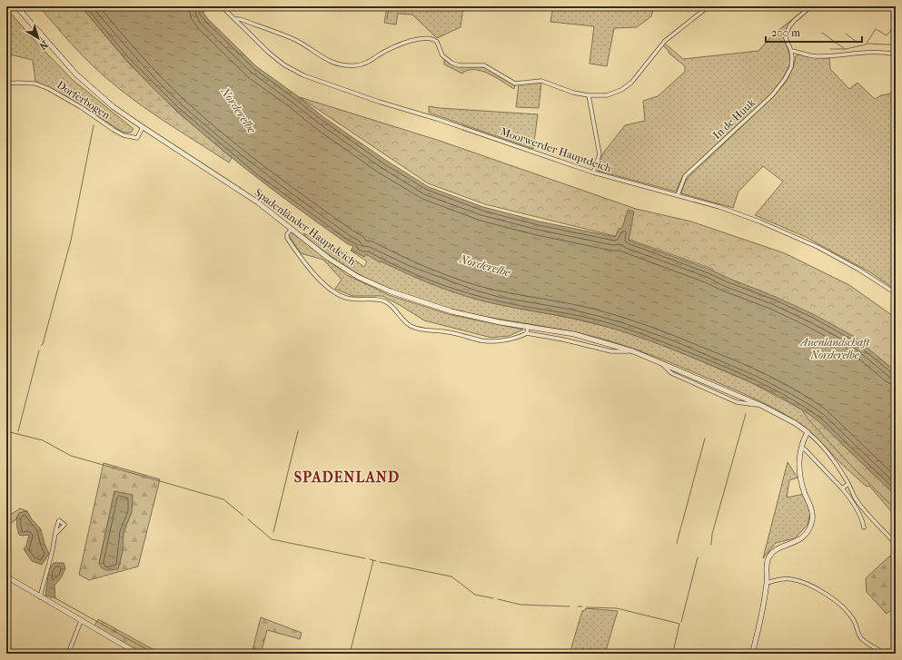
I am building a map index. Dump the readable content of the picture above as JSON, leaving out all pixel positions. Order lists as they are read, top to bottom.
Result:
{
  "streets": {
    "street": [
      "Dorferbogen",
      "In de Huuk",
      "Moorwerder Hauptdeich",
      "Spadenländer Hauptdeich"
    ]
  },
  "crossings": [
    ["Dorferbogen", "Spadenländer Hauptdeich"],
    ["In de Huuk", "Moorwerder Hauptdeich"]
  ],
  "districts": ["SPADENLAND"],
  "water": ["Norderelbe"],
  "parks": ["Auenlandschaft Norderelbe"],
  "scale_bar": "200 m",
  "north": "bottom right"
}
